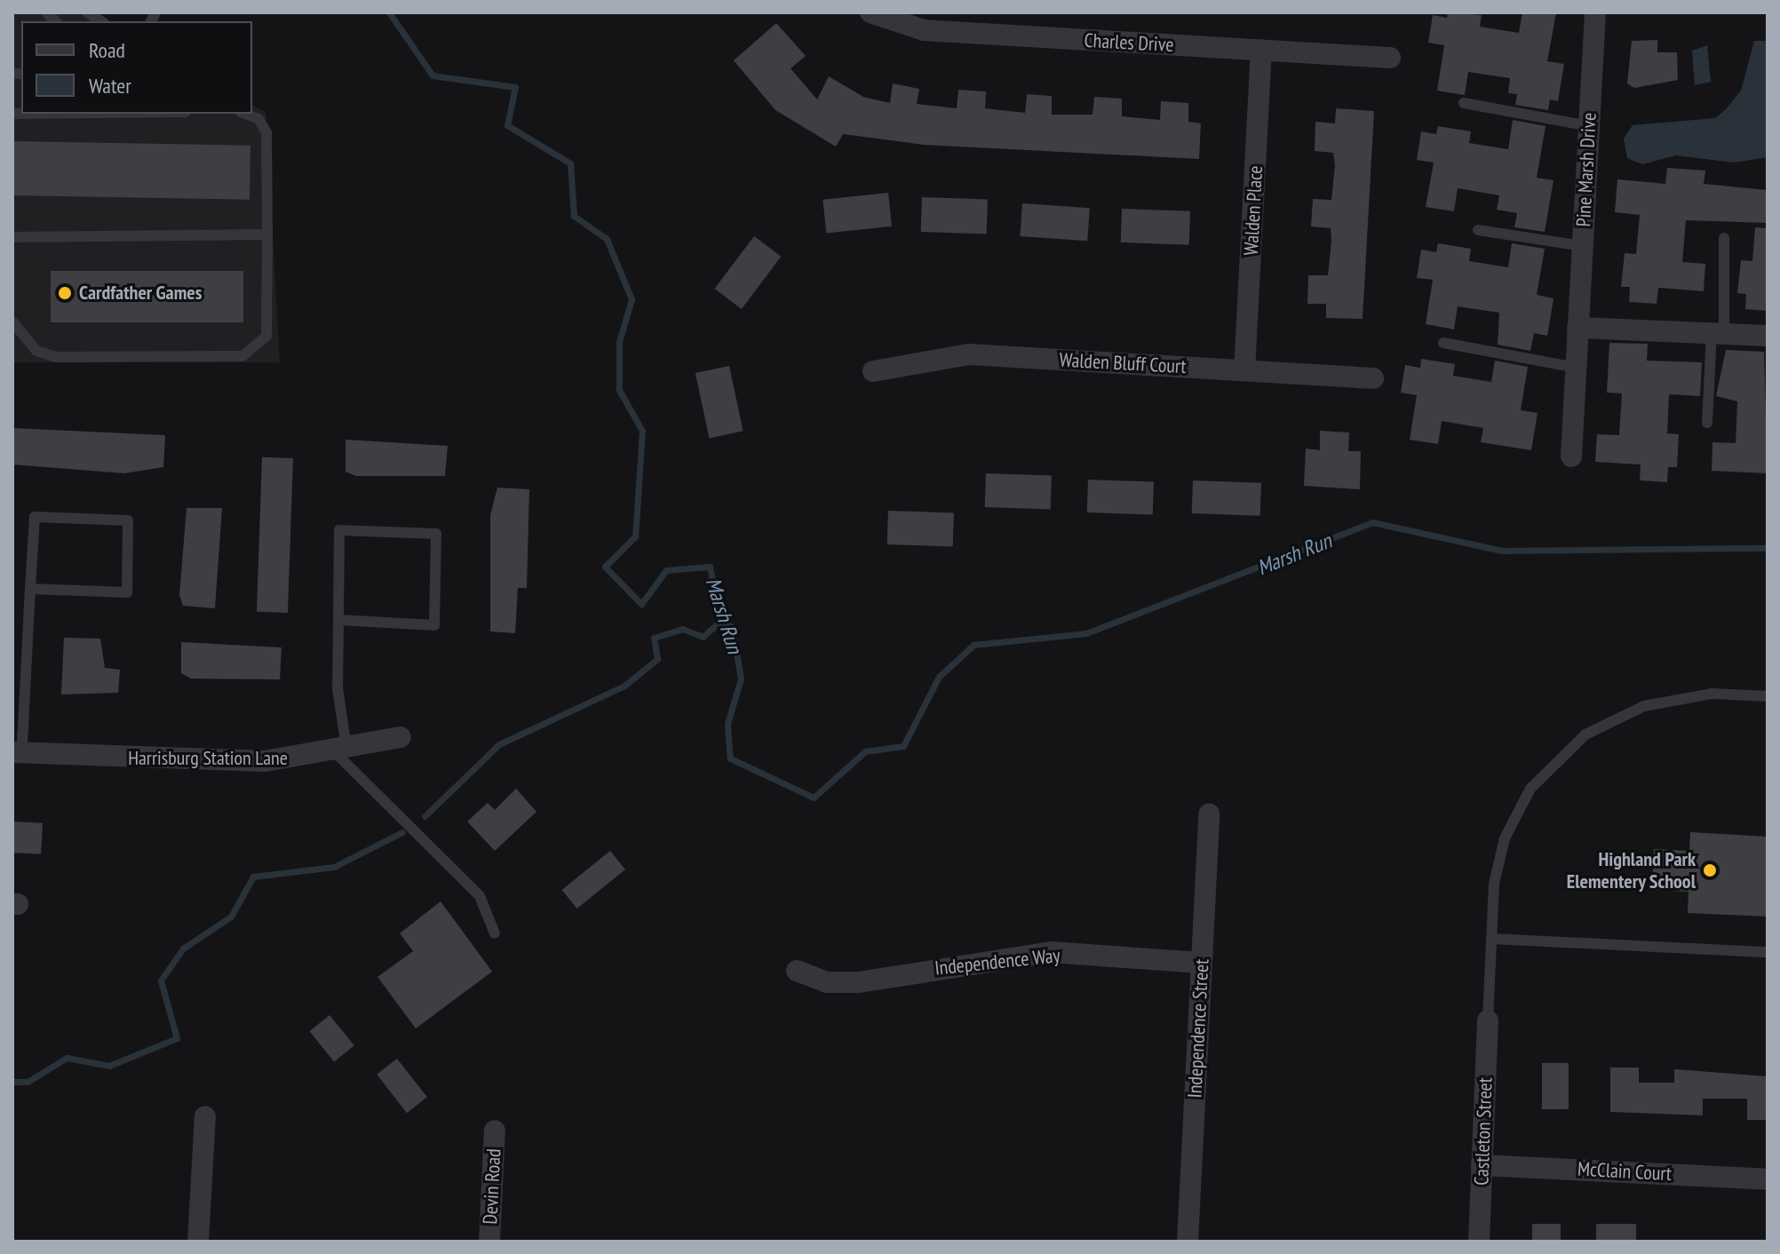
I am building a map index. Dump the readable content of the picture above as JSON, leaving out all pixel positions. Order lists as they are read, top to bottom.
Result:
{
  "streets": {
    "street": [
      "Charles Drive",
      "Pine Marsh Drive",
      "Walden Place",
      "Walden Bluff Court",
      "Harrisburg Station Lane",
      "Independence Way",
      "Independence Street",
      "Castleton Street",
      "McClain Court",
      "Devin Road"
    ]
  },
  "crossings": [
    ["Charles Drive", "Walden Place"],
    ["Walden Place", "Walden Bluff Court"],
    ["Independence Way", "Independence Street"],
    ["Castleton Street", "McClain Court"]
  ],
  "water": ["Marsh Run"],
  "places": ["Cardfather Games", "Highland Park Elementery School"],
  "legend": ["Road", "Water"]
}
